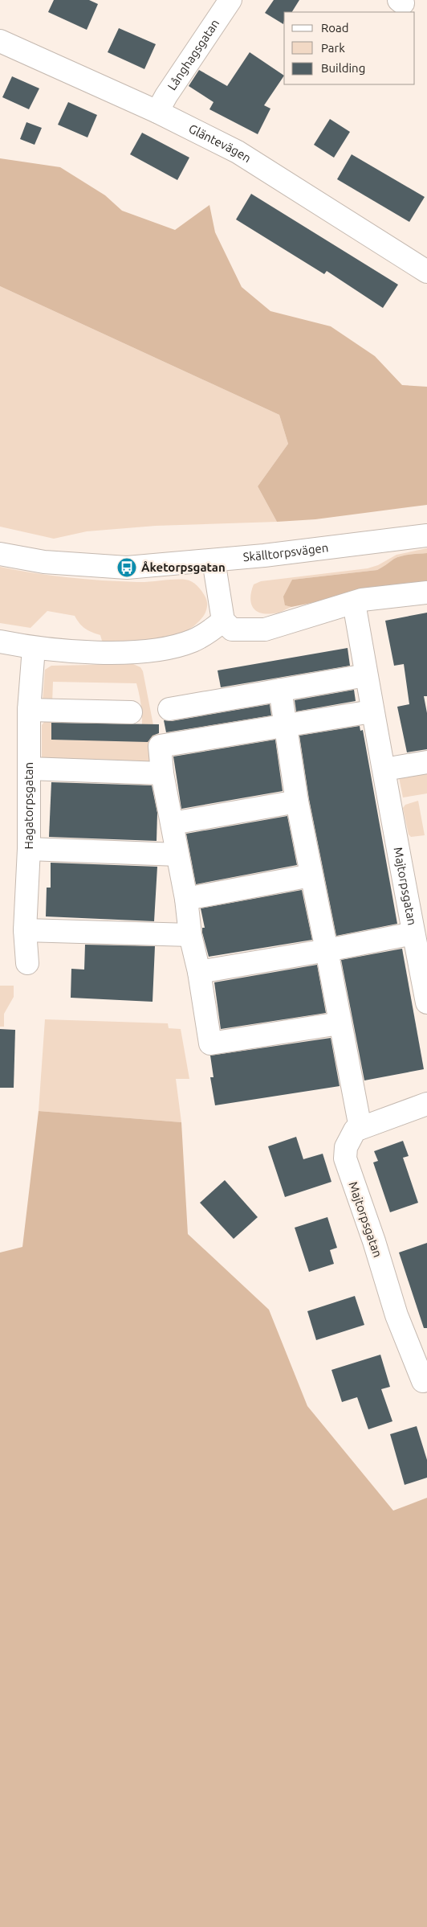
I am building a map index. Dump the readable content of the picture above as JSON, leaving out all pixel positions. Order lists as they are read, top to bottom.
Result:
{
  "streets": {
    "street": [
      "Långhagsgatan",
      "Gläntevägen",
      "Skälltorpsvägen",
      "Hagatorpsgatan",
      "Majtorpsgatan"
    ]
  },
  "crossings": [
    ["Långhagsgatan", "Gläntevägen"]
  ],
  "places": {
    "bus stop": ["Åketorpsgatan"]
  },
  "legend": ["Road", "Park", "Building"]
}
